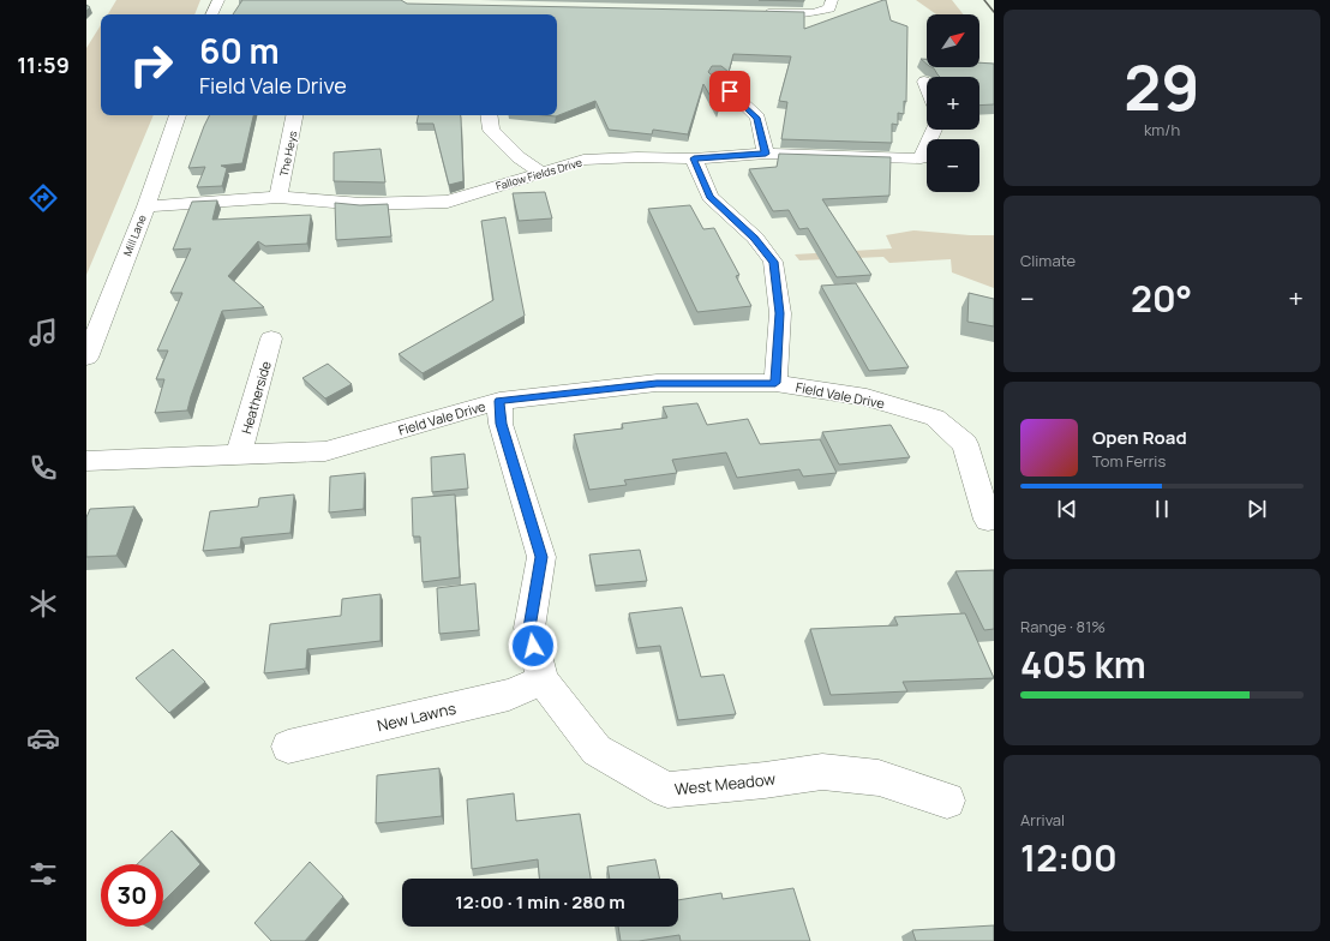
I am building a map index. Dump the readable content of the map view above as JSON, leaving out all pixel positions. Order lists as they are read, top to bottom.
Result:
{
  "streets": {
    "street": [
      "The Heys",
      "Fallow Fields Drive",
      "Mill Lane",
      "Field Vale Drive",
      "Heatherside",
      "New Lawns",
      "West Meadow"
    ]
  },
  "crossings": [
    ["The Heys", "Fallow Fields Drive"],
    ["Fallow Fields Drive", "Mill Lane"],
    ["Field Vale Drive", "Heatherside"],
    ["Field Vale Drive", "West Meadow"],
    ["New Lawns", "West Meadow"]
  ],
  "north": "top right",
  "page": {
    "tabs": "11:59",
    "tile": [
      ["29", "km/h"],
      "Climate",
      ["Range · 81%", "405 km"],
      ["Arrival", "12:00"]
    ],
    "map_buttons": ["+", "−"],
    "turn": ["60 m", "Field Vale Drive"],
    "heat": ["−", "20°", "+"],
    "song": ["Open Road", "Tom Ferris"],
    "limit": "30",
    "trip": "12:00 · 1 min · 280 m"
  }
}
